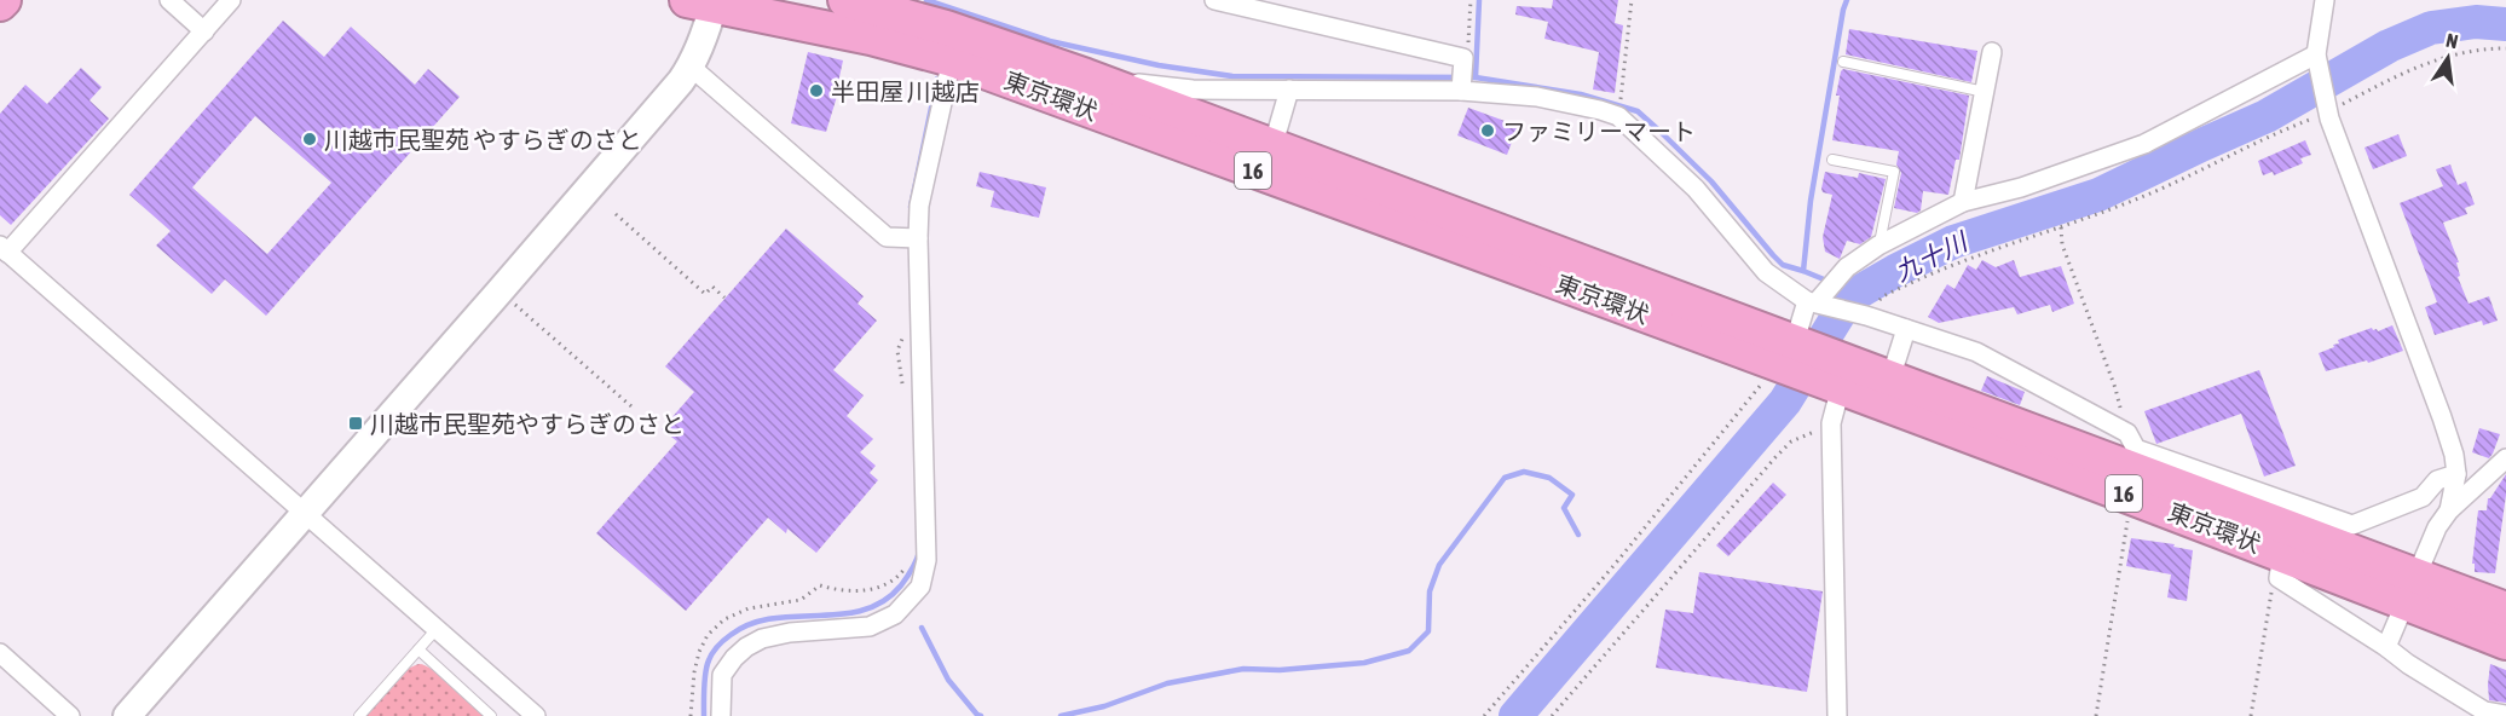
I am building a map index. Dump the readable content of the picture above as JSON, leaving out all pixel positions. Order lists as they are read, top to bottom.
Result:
{
  "streets": {
    "highway": ["東京環状", "16"]
  },
  "water": ["九十川"],
  "places": {
    "other": ["半田屋 川越店", "ファミリーマート", "川越市民聖苑 やすらぎのさと"],
    "transit": ["川越市民聖苑やすらぎのさと"]
  },
  "north": "top"
}
